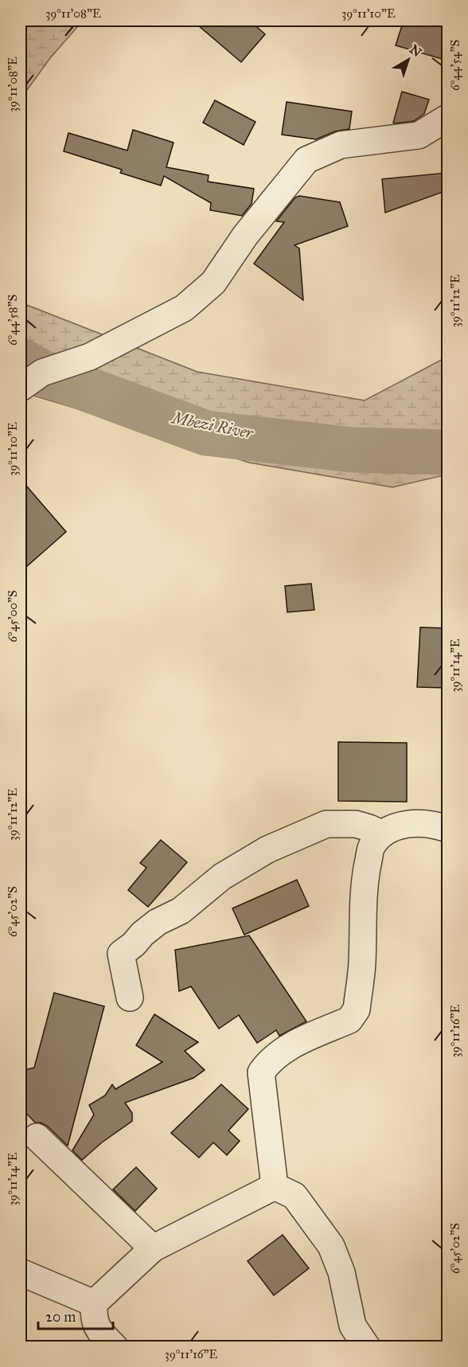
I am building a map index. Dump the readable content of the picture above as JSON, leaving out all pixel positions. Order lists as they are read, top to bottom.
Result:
{
  "water": ["Mbezi River"],
  "scale_bar": "20 m",
  "north": "top right",
  "coordinates": [
    "39°11'08\"E",
    "39°11'10\"E",
    "6°44'54\"S",
    "39°11'12\"E",
    "6°44'58\"S",
    "6°45'00\"S",
    "39°11'14\"E",
    "6°45'02\"S",
    "39°11'16\"E"
  ]
}
